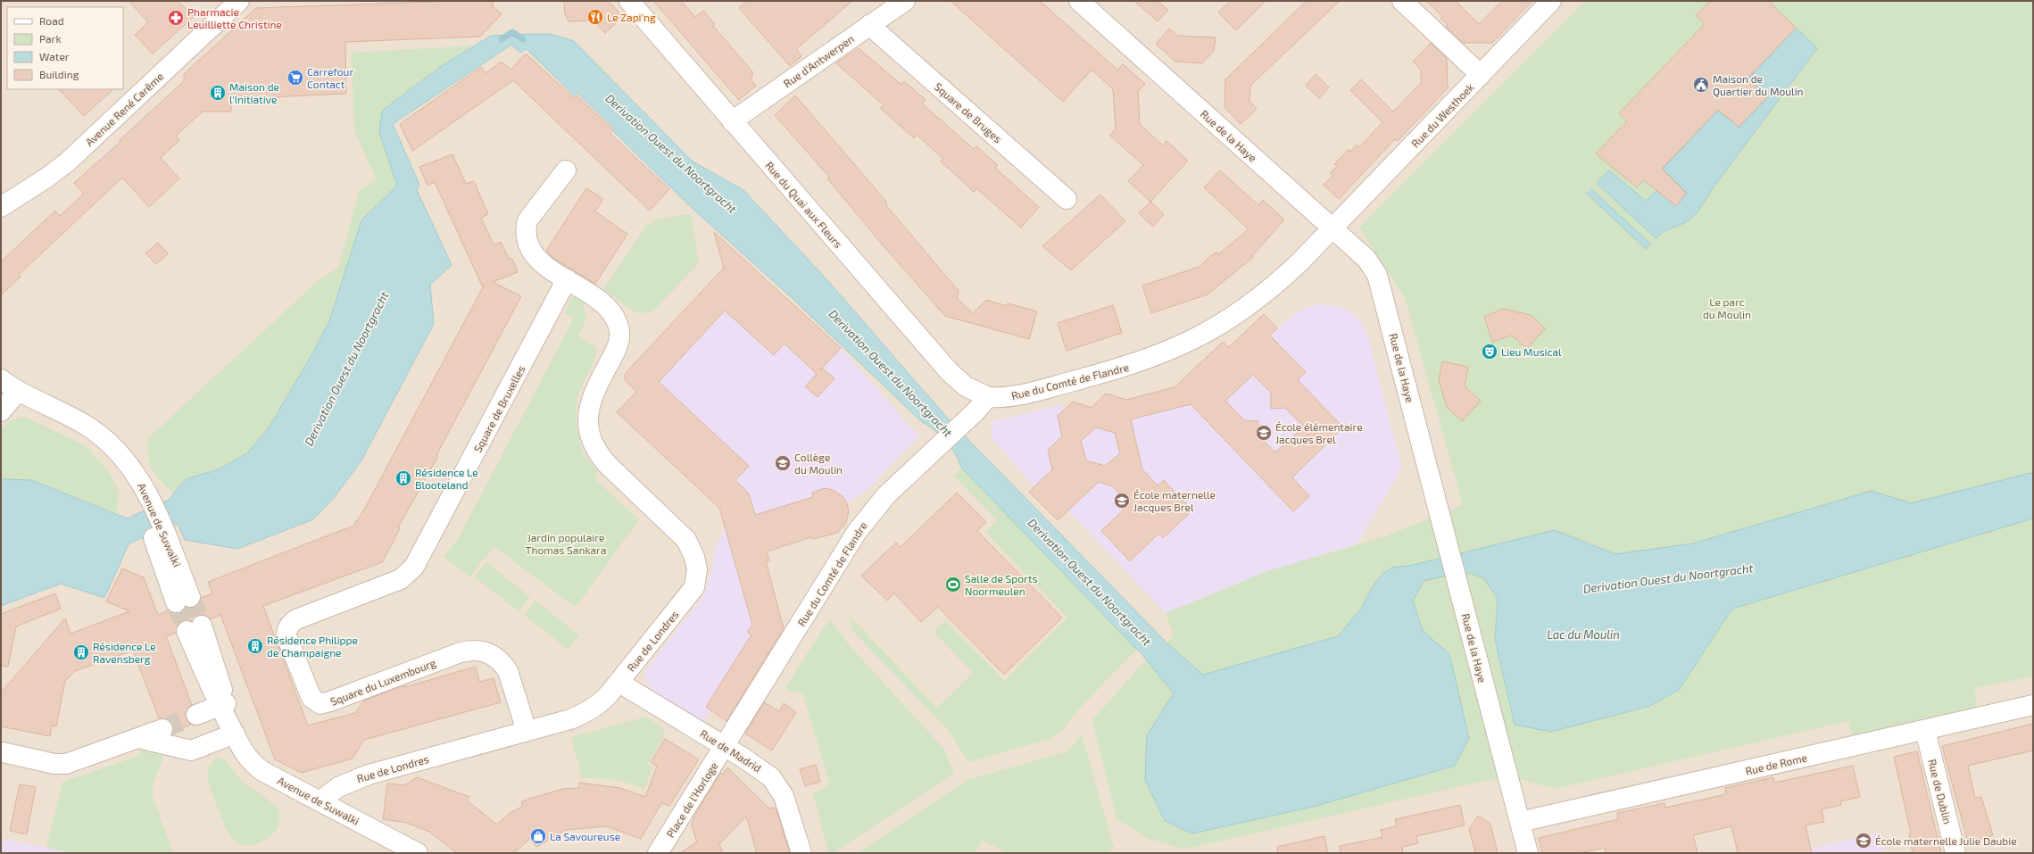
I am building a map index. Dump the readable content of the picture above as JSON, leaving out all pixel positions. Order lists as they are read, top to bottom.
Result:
{
  "streets": {
    "street": [
      "Rue d'Antwerpen",
      "Avenue René Carême",
      "Square de Bruges",
      "Rue du Westhoek",
      "Rue de la Haye",
      "Rue du Quai aux Fleurs",
      "Rue du Comté de Flandre",
      "Square de Bruxelles",
      "Avenue de Suwalki",
      "Rue de Londres",
      "Square du Luxembourg",
      "Rue de Madrid",
      "Rue de Rome",
      "Rue de Dublin",
      "Place de l'Horloge"
    ]
  },
  "crossings": [
    ["Rue d'Antwerpen", "Square de Bruges"],
    ["Rue d'Antwerpen", "Rue du Quai aux Fleurs"],
    ["Rue du Westhoek", "Rue de la Haye"],
    ["Rue du Westhoek", "Rue du Comté de Flandre"],
    ["Rue de la Haye", "Rue du Comté de Flandre"],
    ["Rue de la Haye", "Rue de Rome"],
    ["Rue du Quai aux Fleurs", "Rue du Comté de Flandre"],
    ["Rue du Comté de Flandre", "Rue de Madrid"],
    ["Rue du Comté de Flandre", "Place de l'Horloge"],
    ["Square de Bruxelles", "Rue de Londres"],
    ["Square de Bruxelles", "Square du Luxembourg"],
    ["Avenue de Suwalki", "Rue de Londres"],
    ["Rue de Londres", "Square du Luxembourg"],
    ["Rue de Londres", "Rue de Madrid"],
    ["Rue de Madrid", "Place de l'Horloge"],
    ["Rue de Rome", "Rue de Dublin"]
  ],
  "water": ["Derivation Ouest du Noortgracht", "Lac du Moulin"],
  "parks": ["Le parc du Moulin", "Jardin populaire Thomas Sankara"],
  "places": {
    "restaurant": ["Le Zapi'ng"],
    "pharmacy": ["Pharmacie Leuilliette Christine"],
    "supermarket": ["Carrefour Contact"],
    "public building": ["Maison de Quartier du Moulin"],
    "building": [
      "Maison de l'Initiative",
      "Résidence Le Blooteland",
      "Résidence Philippe de Champaigne",
      "Résidence Le Ravensberg"
    ],
    "theatre": ["Lieu Musical"],
    "school or university": [
      "École élémentaire Jacques Brel",
      "Collège du Moulin",
      "École maternelle Jacques Brel",
      "École maternelle Julie Daubie"
    ],
    "sports": ["Salle de Sports Noormeulen"],
    "shop": ["La Savoureuse"]
  },
  "legend": [
    "Road",
    "Park",
    "Water",
    "Building"
  ]
}
